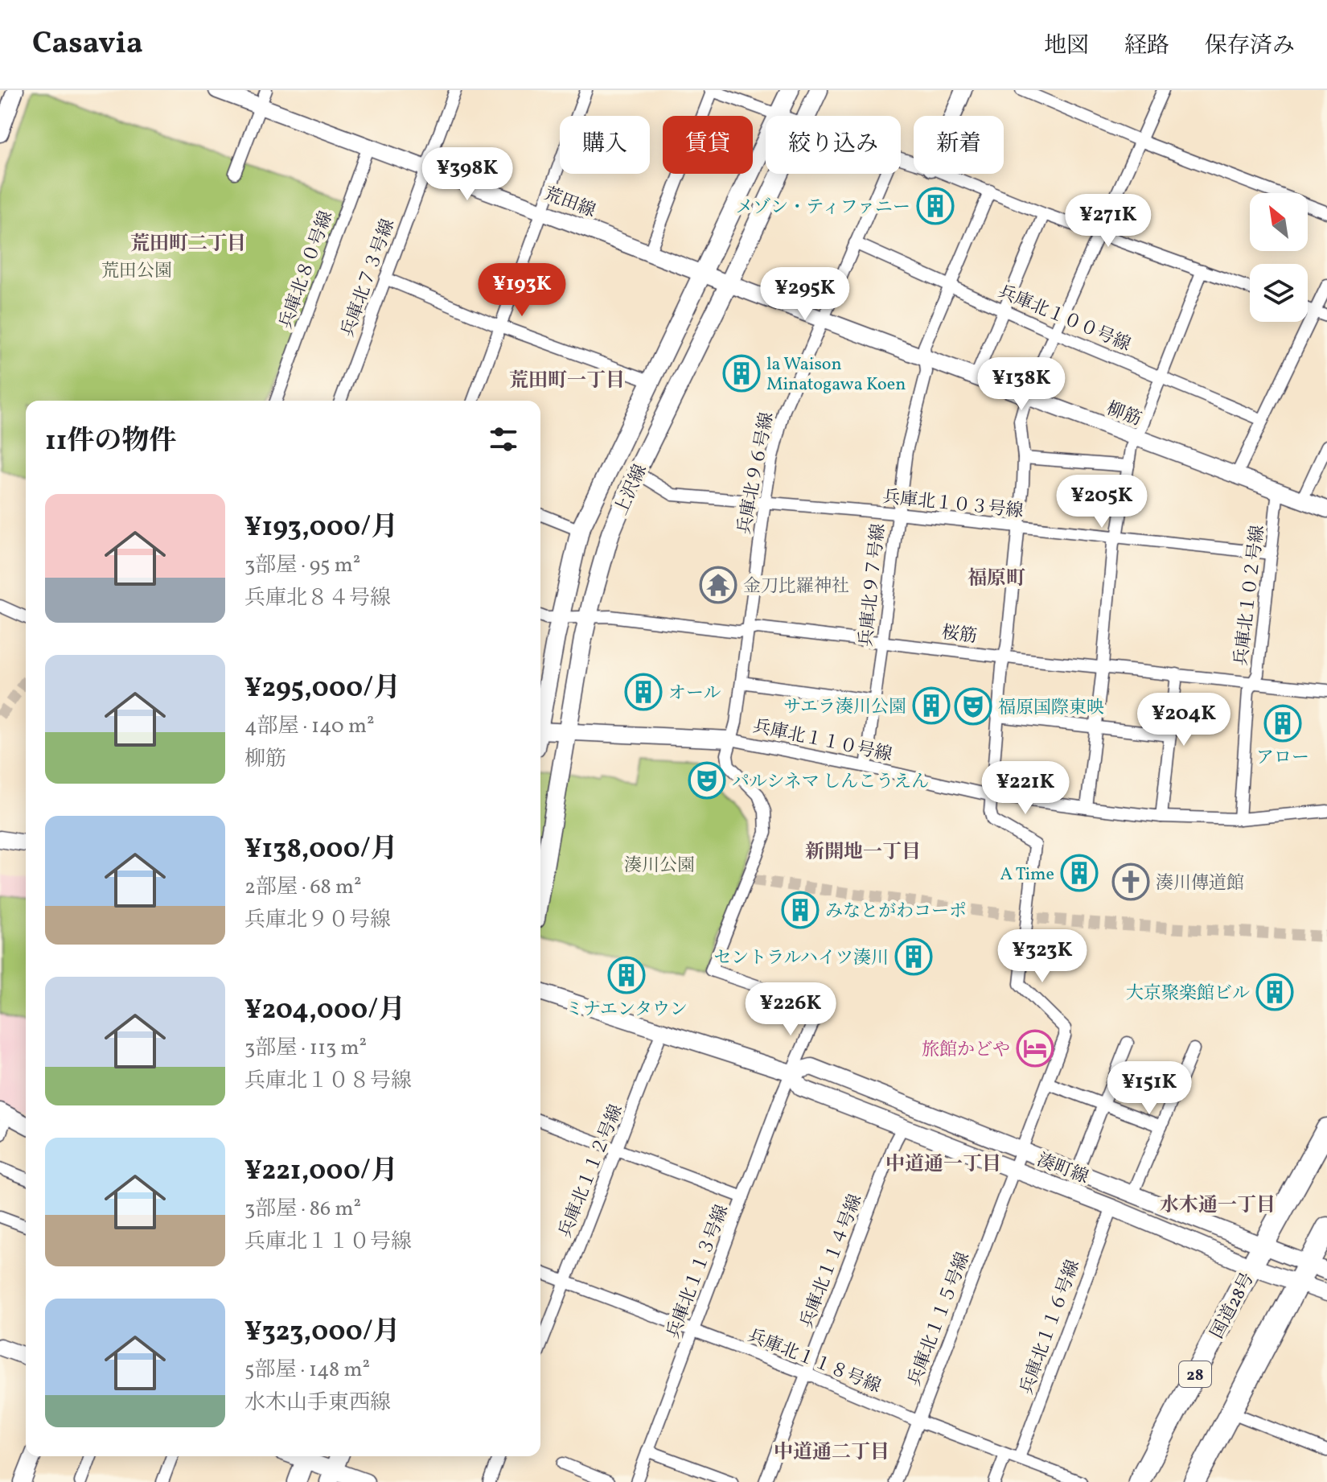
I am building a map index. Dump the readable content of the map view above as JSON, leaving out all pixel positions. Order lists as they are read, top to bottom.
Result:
{
  "streets": {
    "highway": ["国道28号", "28"],
    "main road": ["上沢線"],
    "street": [
      "荒田線",
      "兵庫北８０号線",
      "兵庫北７３号線",
      "兵庫北１００号線",
      "柳筋",
      "兵庫北９６号線",
      "兵庫北１０３号線",
      "兵庫北９７号線",
      "兵庫北１０２号線",
      "桜筋",
      "兵庫北１１０号線",
      "湊町線",
      "兵庫北１１２号線",
      "兵庫北１１４号線",
      "兵庫北１１３号線",
      "兵庫北１１５号線",
      "兵庫北１１６号線",
      "兵庫北１１８号線"
    ]
  },
  "crossings": [
    ["荒田線", "兵庫北８０号線"],
    ["荒田線", "兵庫北７３号線"],
    ["荒田線", "柳筋"],
    ["荒田線", "上沢線"],
    ["兵庫北１００号線", "兵庫北９６号線"],
    ["兵庫北１００号線", "兵庫北９７号線"],
    ["柳筋", "兵庫北９６号線"],
    ["柳筋", "上沢線"],
    ["柳筋", "兵庫北９７号線"],
    ["柳筋", "兵庫北１０２号線"],
    ["兵庫北９６号線", "兵庫北１０３号線"],
    ["兵庫北９６号線", "桜筋"],
    ["兵庫北９６号線", "兵庫北１１０号線"],
    ["兵庫北９６号線", "兵庫北１１３号線"],
    ["上沢線", "兵庫北１０３号線"],
    ["上沢線", "桜筋"],
    ["上沢線", "兵庫北１１０号線"],
    ["兵庫北１０３号線", "兵庫北９７号線"],
    ["兵庫北１０３号線", "兵庫北１０２号線"],
    ["兵庫北９７号線", "桜筋"],
    ["兵庫北９７号線", "兵庫北１１０号線"],
    ["兵庫北１０２号線", "桜筋"],
    ["兵庫北１０２号線", "兵庫北１１０号線"],
    ["兵庫北１１０号線", "兵庫北１１５号線"],
    ["湊町線", "兵庫北１１２号線"],
    ["湊町線", "兵庫北１１４号線"],
    ["湊町線", "兵庫北１１３号線"],
    ["湊町線", "国道28号"],
    ["湊町線", "兵庫北１１５号線"],
    ["湊町線", "兵庫北１１６号線"],
    ["兵庫北１１２号線", "兵庫北１１８号線"],
    ["兵庫北１１４号線", "兵庫北１１８号線"],
    ["兵庫北１１３号線", "兵庫北１１８号線"],
    ["兵庫北１１５号線", "兵庫北１１８号線"],
    ["兵庫北１１６号線", "兵庫北１１８号線"]
  ],
  "districts": [
    "荒田町二丁目",
    "荒田町一丁目",
    "福原町",
    "新開地一丁目",
    "中道通一丁目",
    "水木通一丁目",
    "中道通二丁目"
  ],
  "parks": ["荒田公園", "湊川公園"],
  "places": {
    "building": [
      "メゾン・ティファニー",
      "la Waison Minatogawa Koen",
      "オール",
      "サエラ湊川公園",
      "アロー",
      "A Time",
      "みなとがわコーポ",
      "セントラルハイツ湊川",
      "ミナエンタウン",
      "大京聚楽館ビル"
    ],
    "temple": ["金刀比羅神社"],
    "theatre": ["福原国際東映", "パルシネマ しんこうえん"],
    "church": ["湊川傳道館"],
    "hotel": ["旅館かどや"]
  },
  "north": "top left",
  "page": {
    "header": "Casavia",
    "nav": ["地図", "経路", "保存済み"],
    "chip": [
      "購入",
      "賃貸",
      "絞り込み",
      "新着"
    ],
    "price": [
      "¥398K",
      "¥271K",
      "¥193K",
      "¥295K",
      "¥138K",
      "¥205K",
      "¥204K",
      "¥221K",
      "¥323K",
      "¥226K",
      "¥151K"
    ],
    "heading": "11件の物件",
    "list": [
      {
        "name": "¥193,000/月",
        "note": "3部屋 · 95 m² · 兵庫北８４号線"
      },
      {
        "name": "¥295,000/月",
        "note": "4部屋 · 140 m² · 柳筋"
      },
      {
        "name": "¥138,000/月",
        "note": "2部屋 · 68 m² · 兵庫北９０号線"
      },
      {
        "name": "¥204,000/月",
        "note": "3部屋 · 113 m² · 兵庫北１０８号線"
      },
      {
        "name": "¥221,000/月",
        "note": "3部屋 · 86 m² · 兵庫北１１０号線"
      },
      {
        "name": "¥323,000/月",
        "note": "5部屋 · 148 m² · 水木山手東西線"
      }
    ]
  }
}
